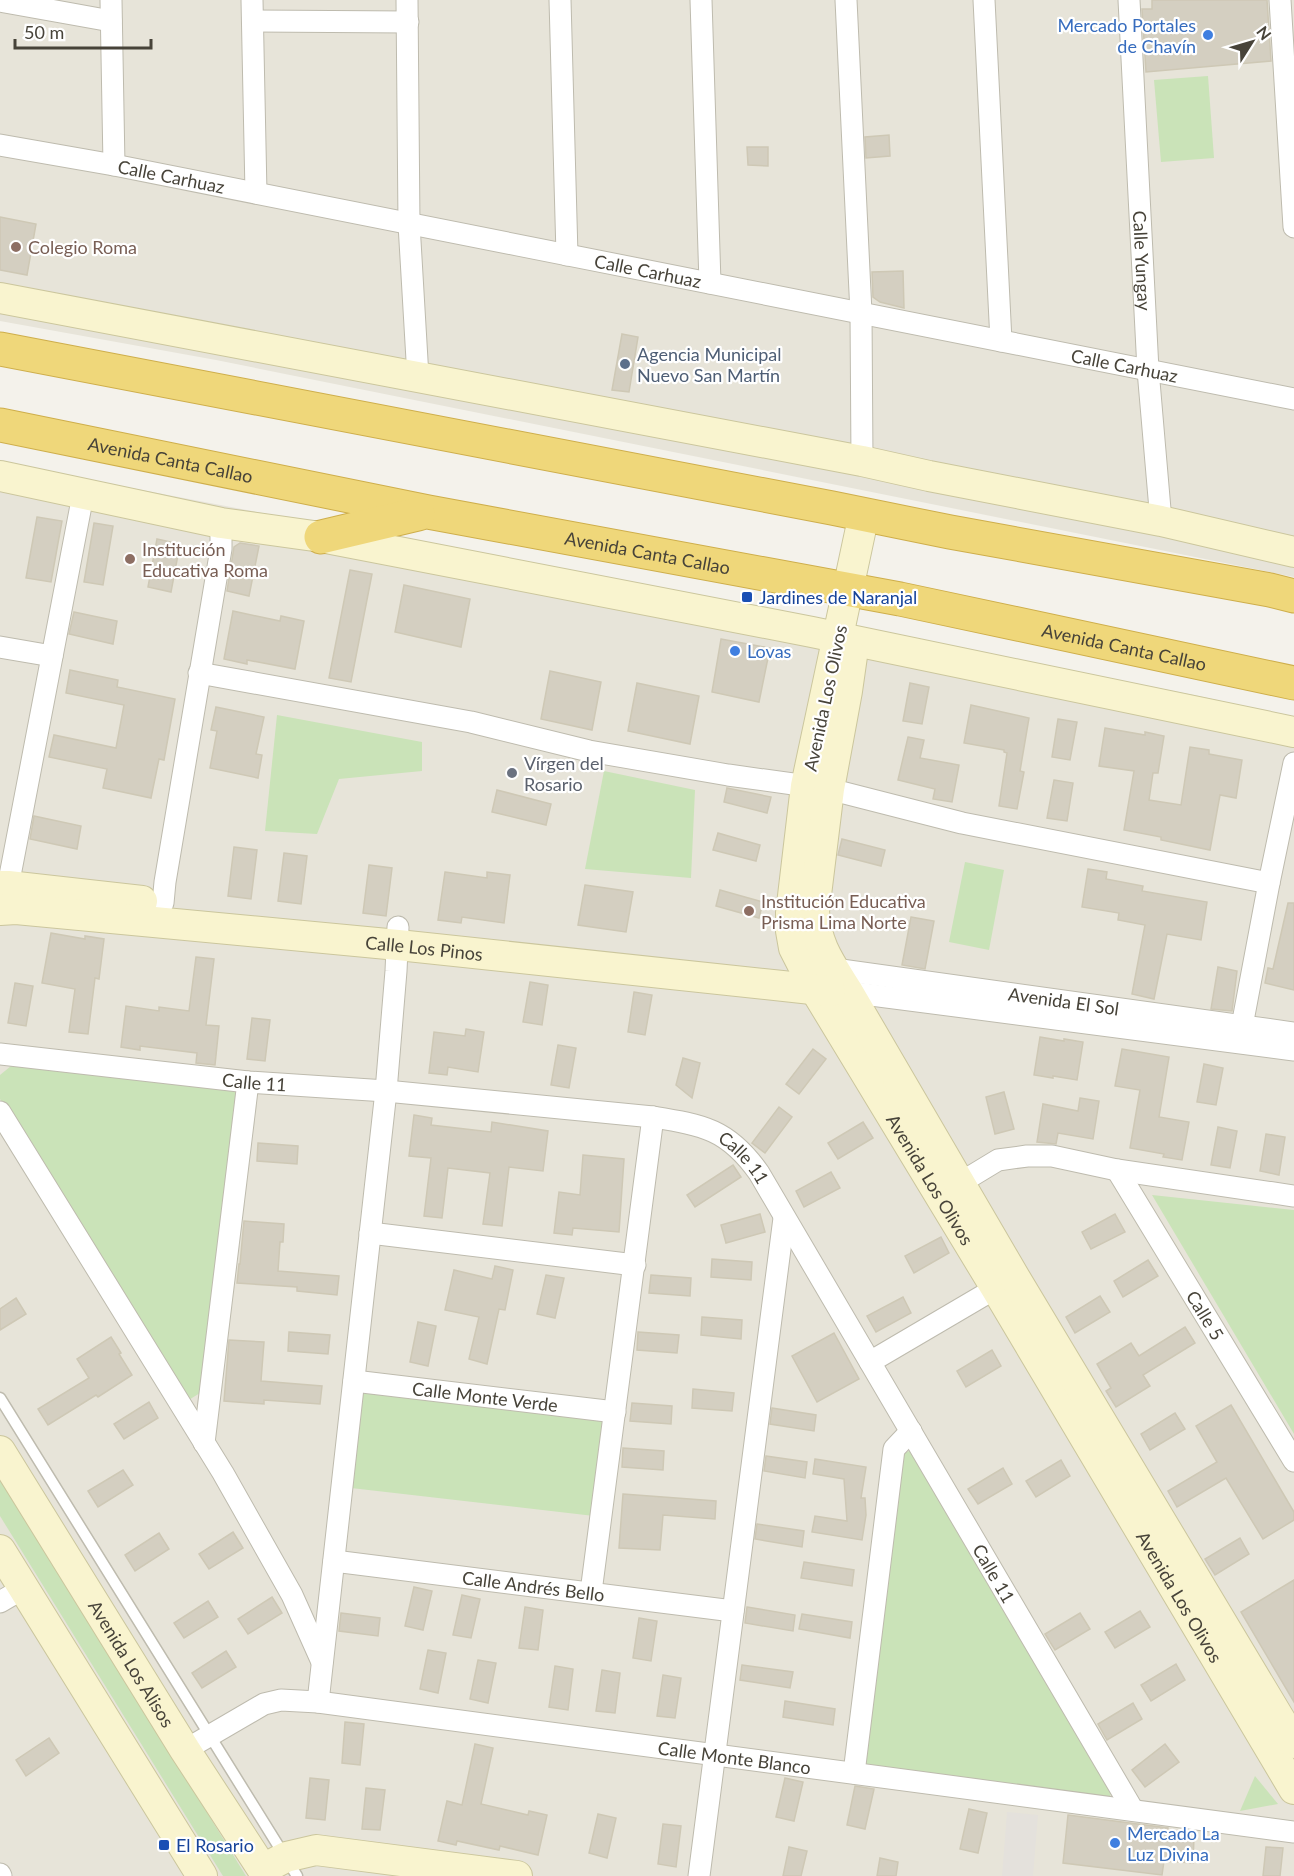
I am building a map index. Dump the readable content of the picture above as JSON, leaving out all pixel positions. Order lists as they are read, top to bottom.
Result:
{
  "streets": {
    "highway": ["Avenida Canta Callao"],
    "street": [
      "Calle Carhuaz",
      "Calle Yungay",
      "Avenida Los Olivos",
      "Calle Los Pinos",
      "Avenida El Sol",
      "Calle 11",
      "Calle 5",
      "Calle Monte Verde",
      "Calle Andrés Bello",
      "Avenida Los Alisos",
      "Calle Monte Blanco"
    ]
  },
  "crossings": [
    ["Calle Carhuaz", "Calle Yungay"],
    ["Avenida Canta Callao", "Avenida Los Olivos"],
    ["Avenida Los Olivos", "Calle Los Pinos"],
    ["Avenida Los Olivos", "Avenida El Sol"],
    ["Calle Los Pinos", "Avenida El Sol"],
    ["Calle 11", "Calle Monte Blanco"],
    ["Avenida Los Alisos", "Calle Monte Blanco"]
  ],
  "places": {
    "other": [
      "Mercado Portales de Chavín",
      "Colegio Roma",
      "Agencia Municipal Nuevo San Martín",
      "Institución Educativa Roma",
      "Lovas",
      "Vírgen del Rosario",
      "Institución Educativa Prisma Lima Norte",
      "Mercado La Luz Divina"
    ],
    "transit": ["Jardines de Naranjal", "El Rosario"]
  },
  "scale_bar": "50 m",
  "north": "top right"
}
